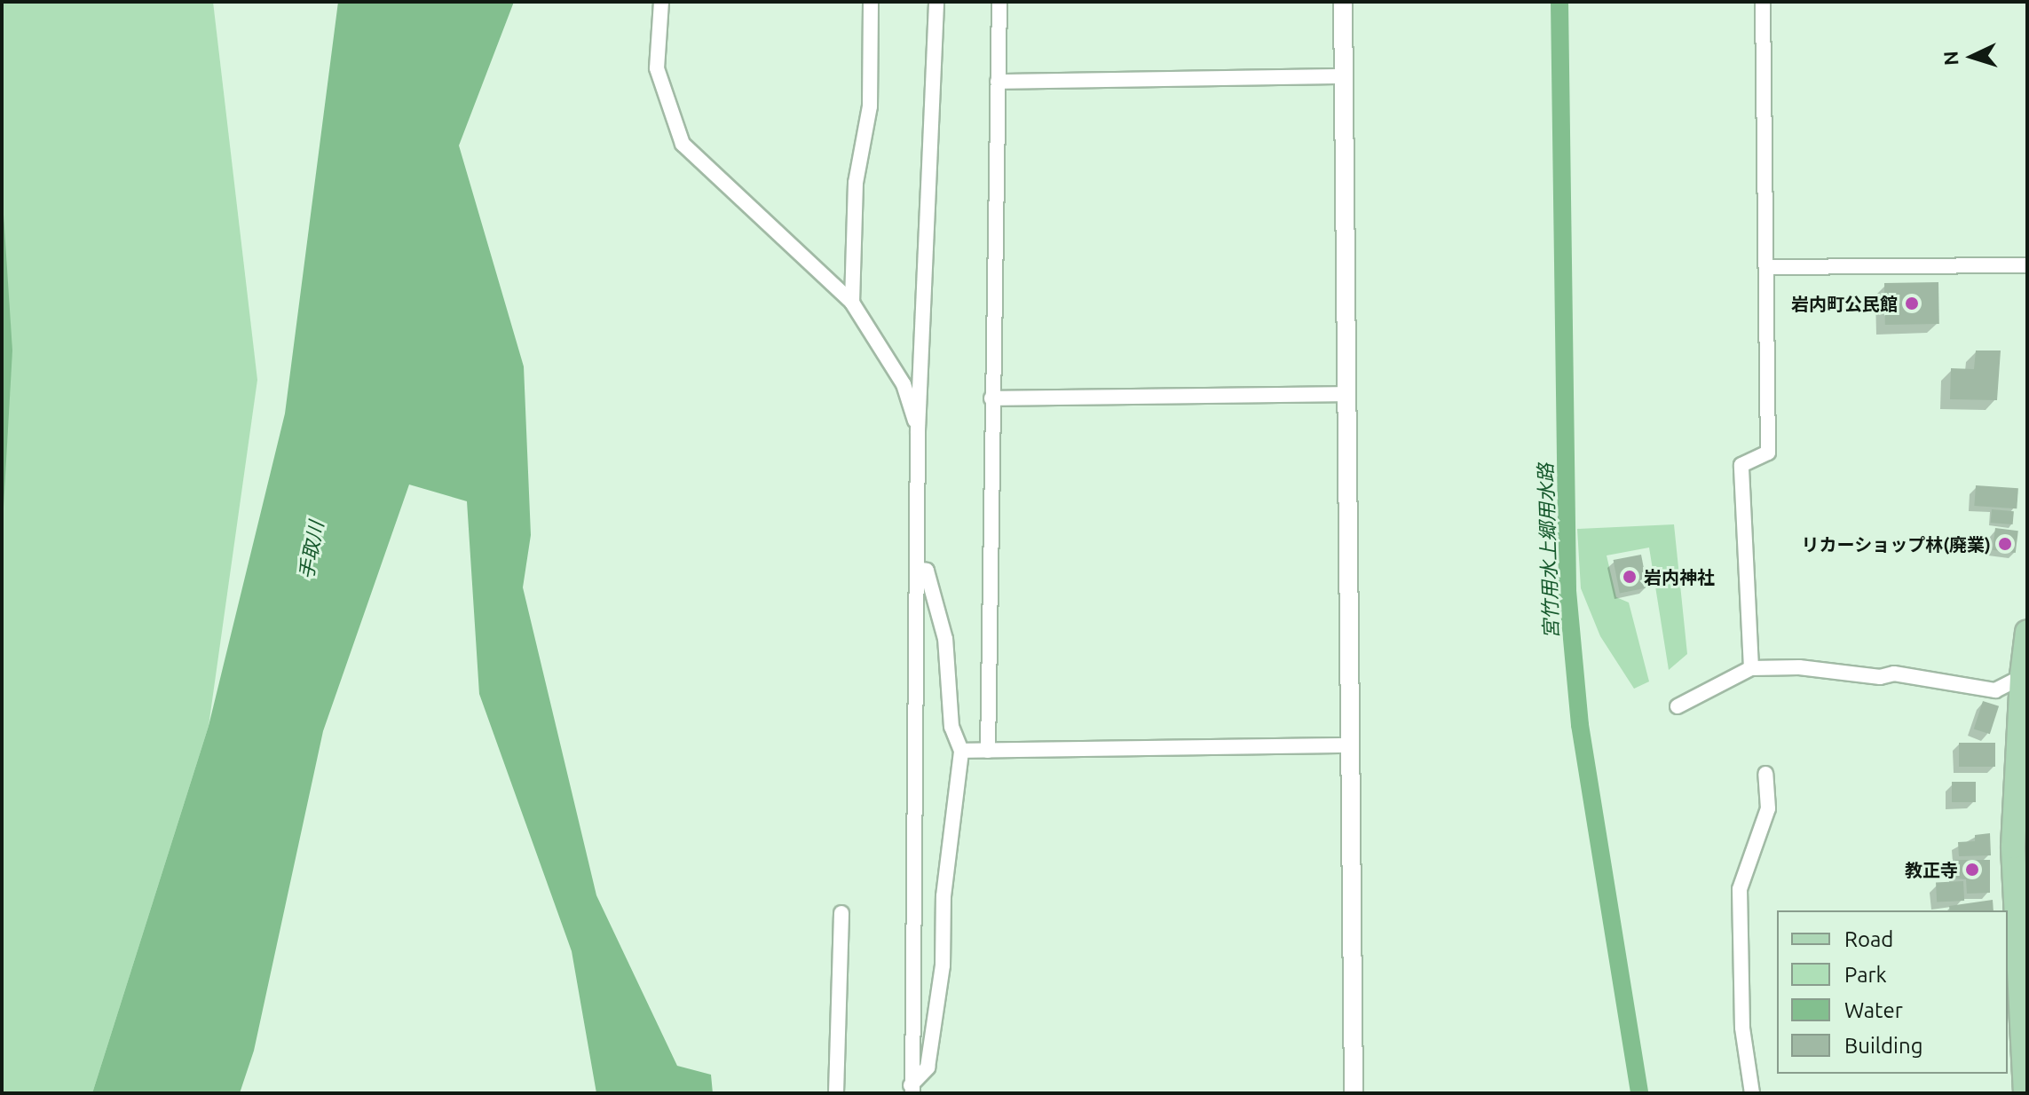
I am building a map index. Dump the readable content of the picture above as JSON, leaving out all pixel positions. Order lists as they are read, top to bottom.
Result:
{
  "water": ["手取川", "宮竹用水上郷用水路"],
  "places": [
    "岩内町公民館",
    "リカーショップ林(廃業)",
    "岩内神社",
    "教正寺"
  ],
  "legend": [
    "Road",
    "Park",
    "Water",
    "Building"
  ],
  "north": "left"
}
